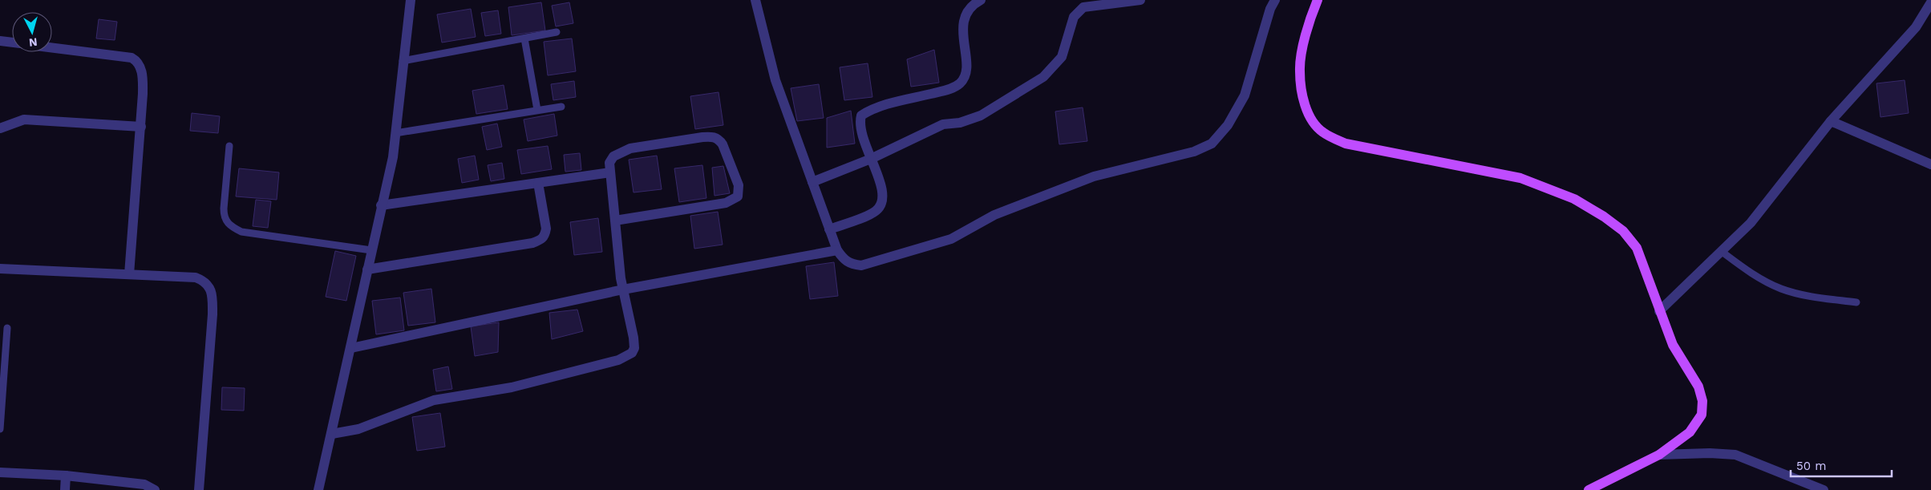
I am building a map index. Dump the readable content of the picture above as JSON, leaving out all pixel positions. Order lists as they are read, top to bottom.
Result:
{
  "scale_bar": "50 m",
  "north": "bottom"
}
